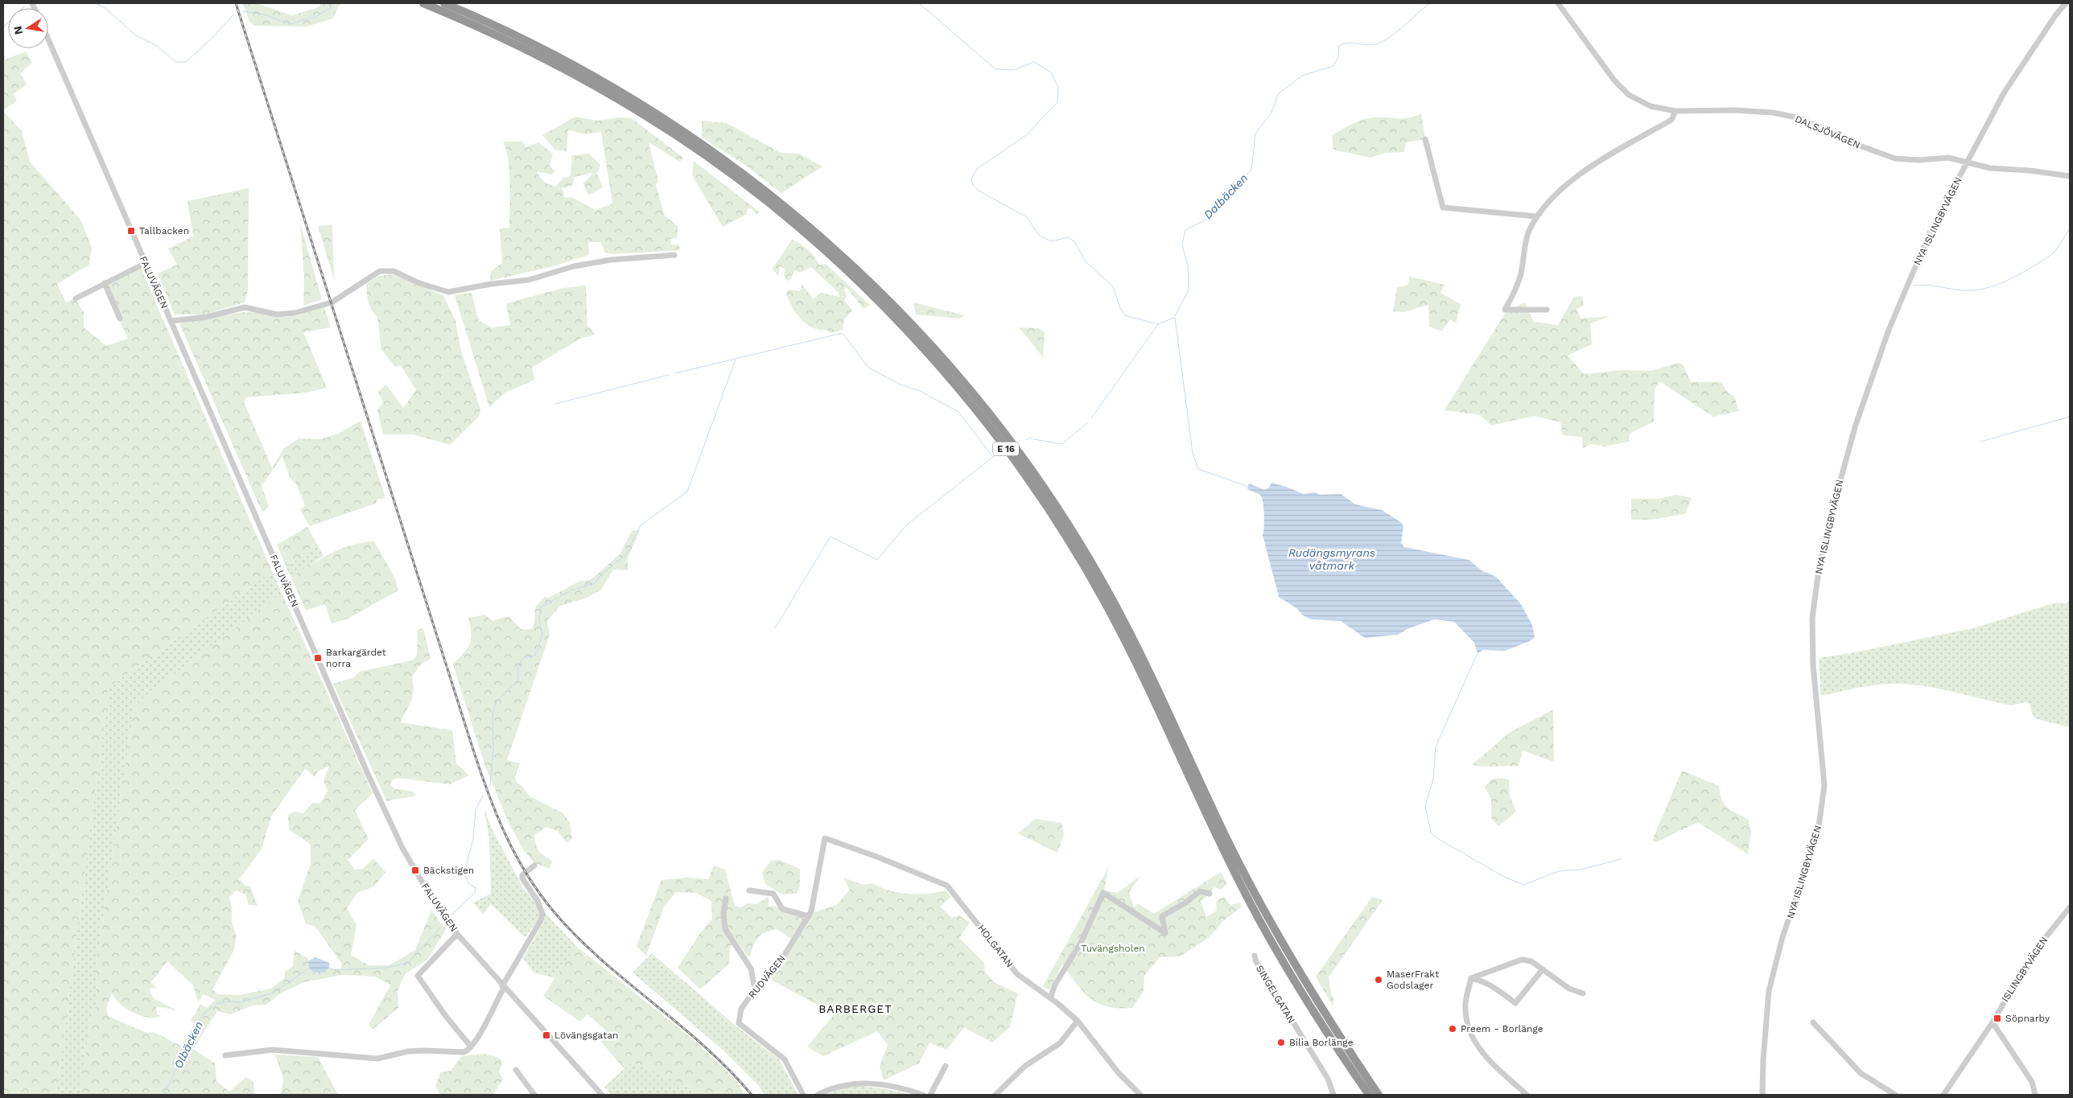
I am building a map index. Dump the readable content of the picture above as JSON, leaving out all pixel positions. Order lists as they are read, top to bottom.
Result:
{
  "streets": {
    "highway": ["E 16"],
    "street": [
      "DALSJÖVÄGEN",
      "NYA ISLINGBYVÄGEN",
      "FALUVÄGEN",
      "HOLGATAN",
      "ISLINGBYVÄGEN",
      "RUDVÄGEN",
      "SINGELGATAN"
    ]
  },
  "crossings": [
    ["DALSJÖVÄGEN", "NYA ISLINGBYVÄGEN"],
    ["HOLGATAN", "RUDVÄGEN"]
  ],
  "districts": ["BARBERGET"],
  "water": ["Dalbäcken", "Rudängsmyrans våtmark", "Olbäcken"],
  "parks": ["Tuvängsholen"],
  "places": {
    "transit": [
      "Tallbacken",
      "Barkargärdet norra",
      "Bäckstigen",
      "Söpnarby",
      "Lövängsgatan"
    ],
    "other": ["MaserFrakt Godslager", "Preem - Borlänge", "Bilia Borlänge"]
  },
  "north": "left"
}
